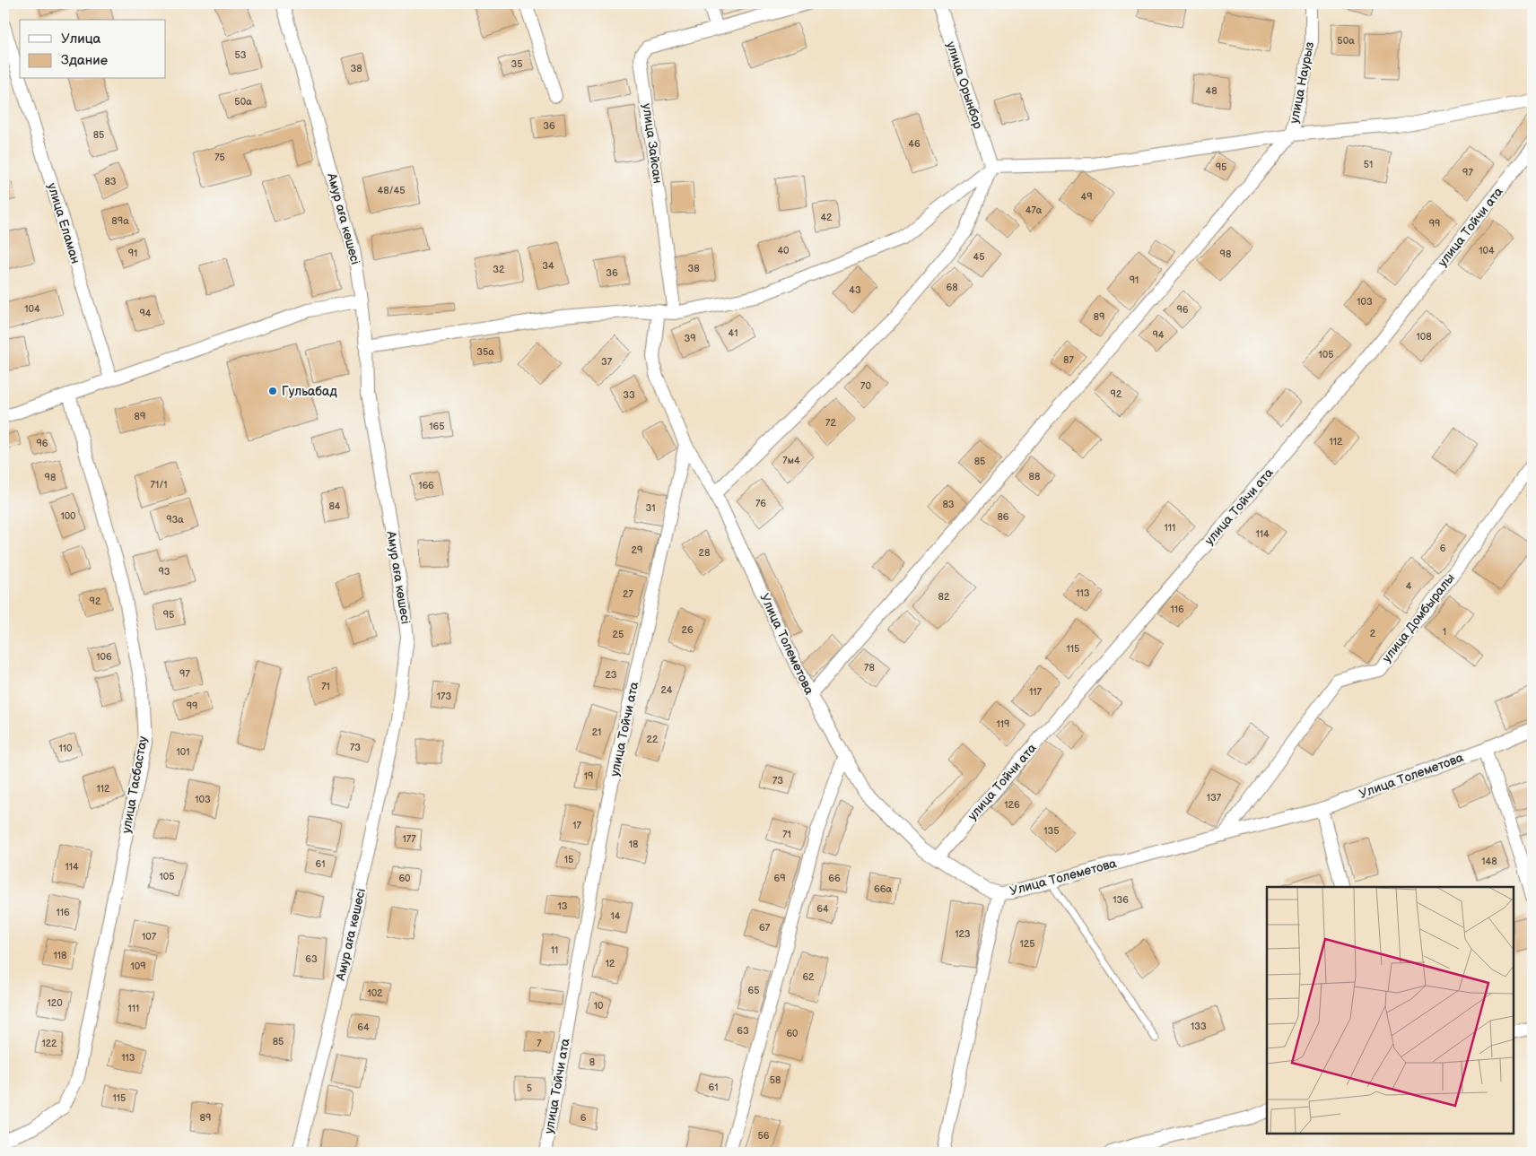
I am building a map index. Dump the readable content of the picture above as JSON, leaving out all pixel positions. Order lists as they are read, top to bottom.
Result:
{
  "streets": {
    "street": [
      "улица Наурыз",
      "улица Орынбор",
      "улица Зайсан",
      "Амур аға көшесі",
      "улица Еламан",
      "улица Тойчи ата",
      "улица Домбыралы",
      "Улица Толеметова",
      "улица Тасбастау"
    ]
  },
  "crossings": [
    ["улица Тойчи ата", "Улица Толеметова"],
    ["улица Домбыралы", "Улица Толеметова"]
  ],
  "places": ["Гульабад"],
  "house_numbers": [
    "50а",
    "53",
    "35",
    "38",
    "48",
    "50а",
    "36",
    "85",
    "46",
    "75",
    "51",
    "95",
    "97",
    "83",
    "48/45",
    "49",
    "47а",
    "42",
    "89а",
    "99",
    "40",
    "104",
    "91",
    "98",
    "45",
    "34",
    "38",
    "32",
    "36",
    "91",
    "68",
    "43",
    "103",
    "104",
    "96",
    "94",
    "89",
    "41",
    "94",
    "108",
    "39",
    "35а",
    "105",
    "87",
    "37",
    "70",
    "92",
    "33",
    "89",
    "72",
    "165",
    "112",
    "96",
    "7м4",
    "85",
    "88",
    "98",
    "71/1",
    "166",
    "76",
    "83",
    "84",
    "31",
    "100",
    "86",
    "93а",
    "111",
    "114",
    "6",
    "29",
    "28",
    "93",
    "4",
    "113",
    "27",
    "82",
    "92",
    "116",
    "95",
    "26",
    "1",
    "2",
    "25",
    "115",
    "106",
    "78",
    "97",
    "23",
    "71",
    "24",
    "117",
    "173",
    "99",
    "119",
    "21",
    "22",
    "73",
    "110",
    "101",
    "19",
    "73",
    "112",
    "137",
    "103",
    "126",
    "17",
    "135",
    "71",
    "177",
    "18",
    "15",
    "148",
    "61",
    "114",
    "105",
    "60",
    "69",
    "66",
    "66а",
    "136",
    "13",
    "64",
    "116",
    "14",
    "67",
    "123",
    "107",
    "125",
    "11",
    "118",
    "63",
    "12",
    "109",
    "62",
    "65",
    "102",
    "120",
    "10",
    "111",
    "133",
    "64",
    "63",
    "60",
    "85",
    "122",
    "7",
    "113",
    "8",
    "58",
    "61",
    "5",
    "115",
    "89",
    "6",
    "56"
  ],
  "legend": ["Улица", "Здание"]
}
